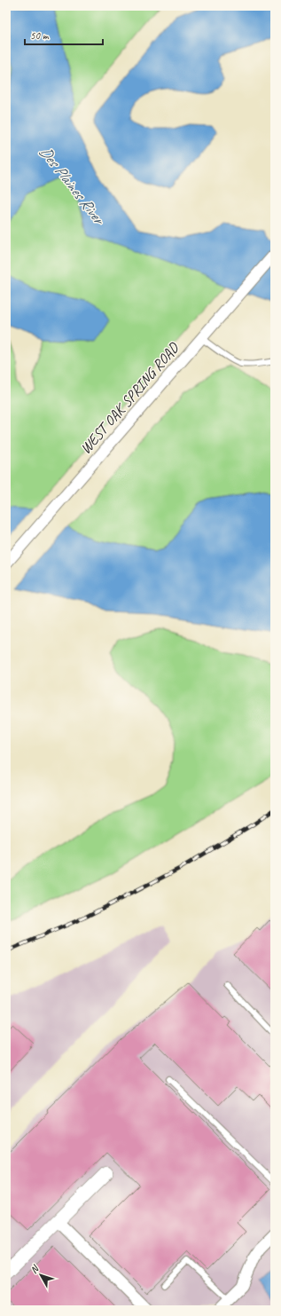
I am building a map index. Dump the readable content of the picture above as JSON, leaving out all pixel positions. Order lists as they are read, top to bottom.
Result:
{
  "streets": {
    "street": ["WEST OAK SPRING ROAD"]
  },
  "water": ["Des Plaines River"],
  "scale_bar": "50 m",
  "north": "top left"
}
